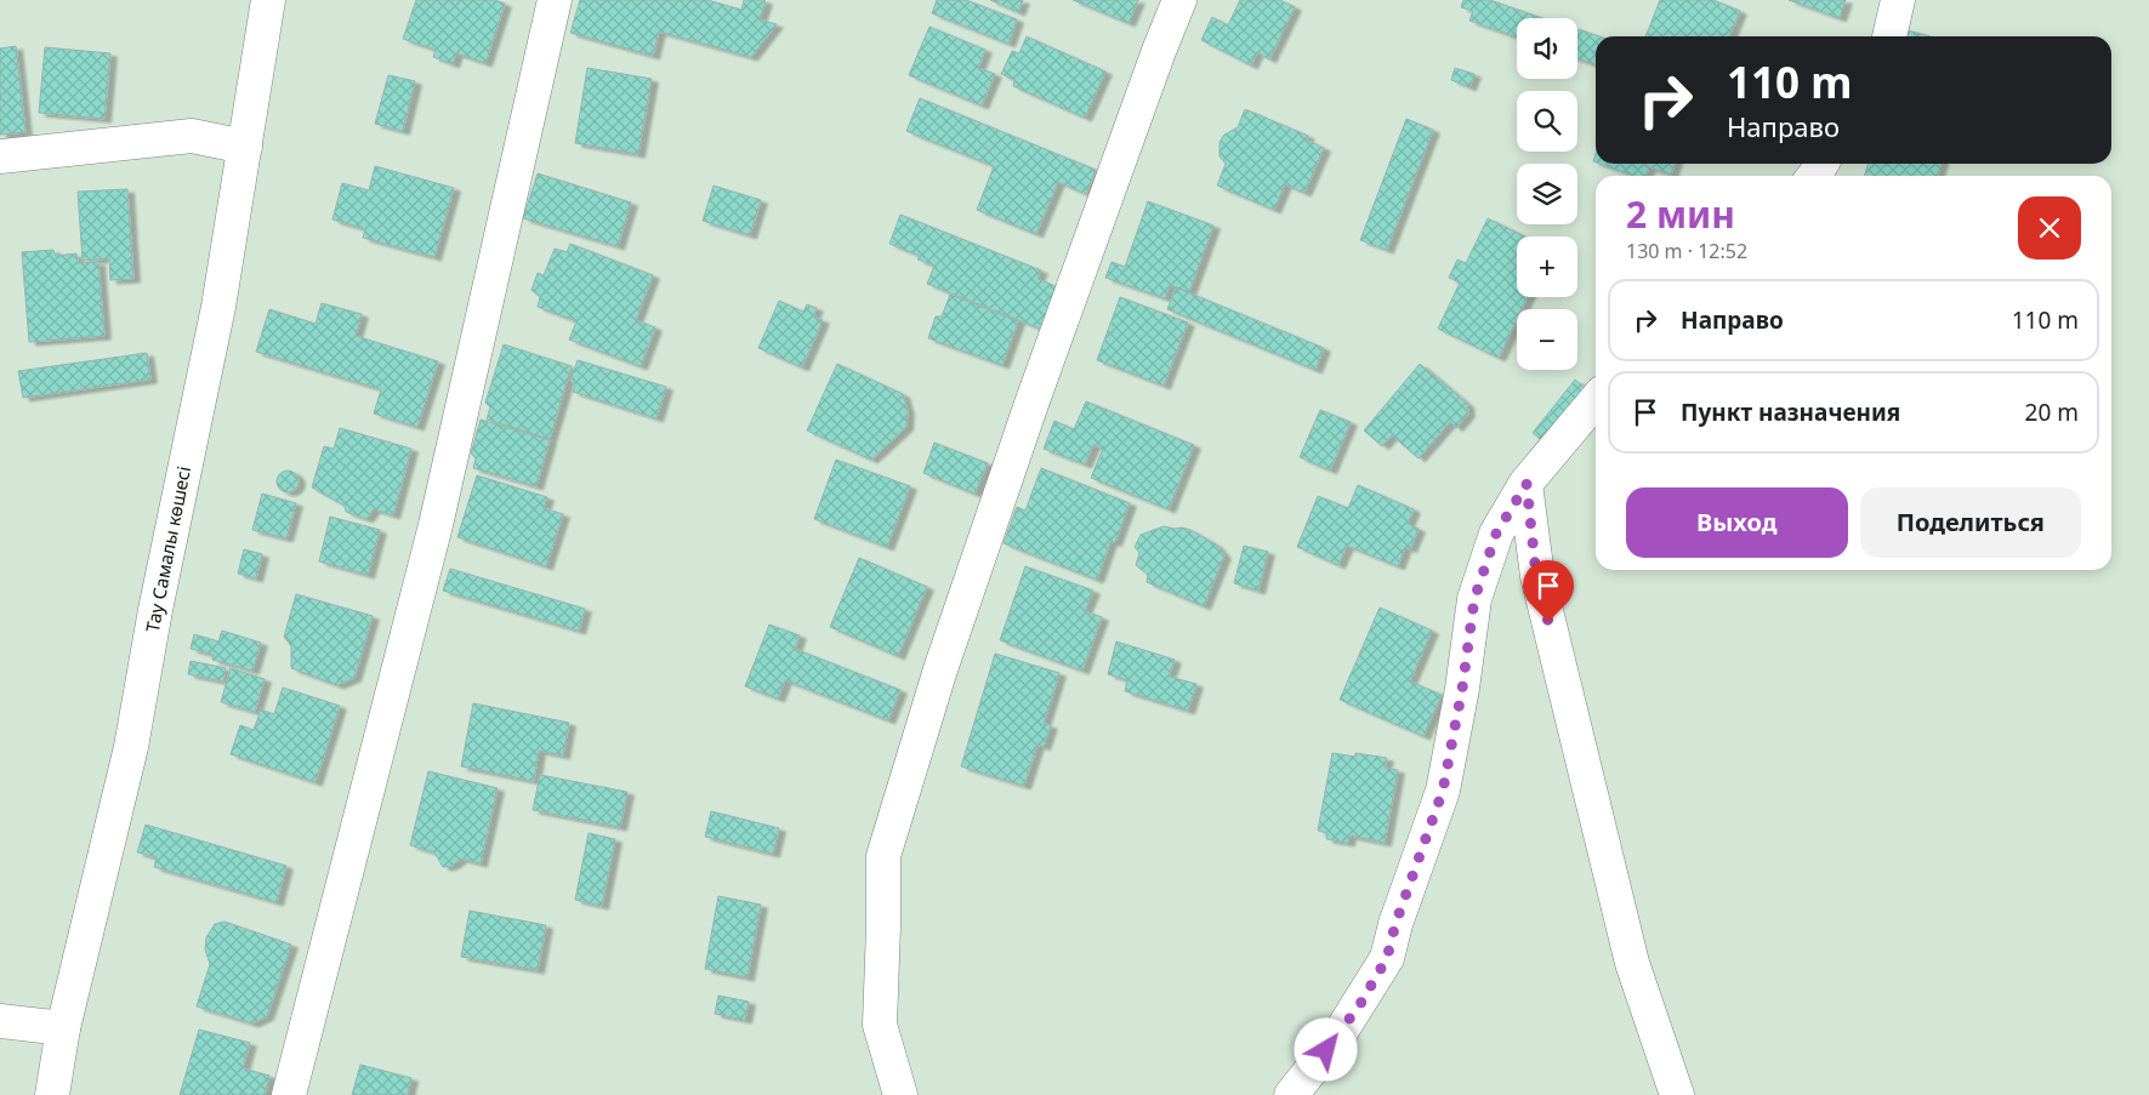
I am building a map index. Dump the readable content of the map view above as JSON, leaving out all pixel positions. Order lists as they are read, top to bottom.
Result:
{
  "streets": {
    "street": ["Тау Самалы көшесі"]
  },
  "page": {
    "map_buttons": ["+", "−"],
    "turn": ["110 m", "Направо"],
    "heading": ["2 мин", "130 m · 12:52"],
    "list": [
      {
        "name": "Направо",
        "value": "110 m"
      },
      {
        "name": "Пункт назначения",
        "value": "20 m"
      }
    ],
    "buttons": ["Выход", "Поделиться"]
  }
}
